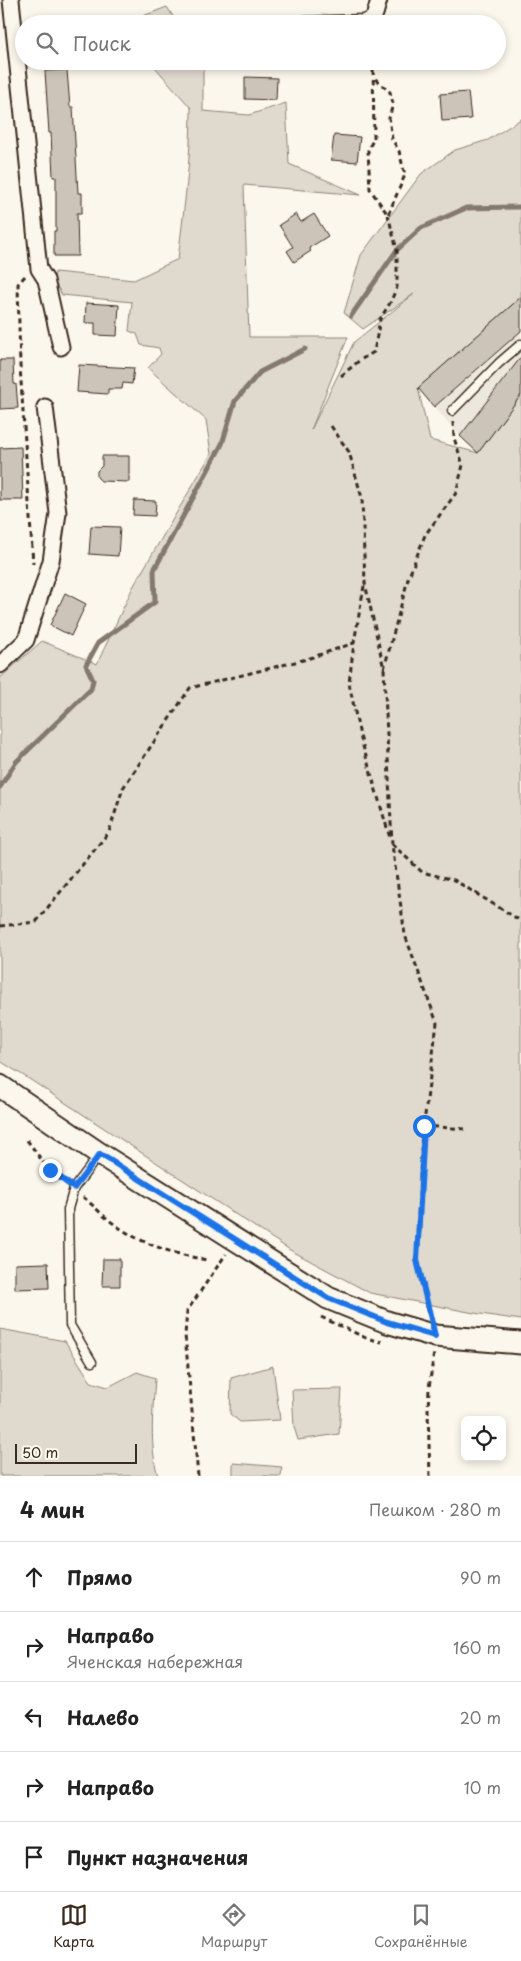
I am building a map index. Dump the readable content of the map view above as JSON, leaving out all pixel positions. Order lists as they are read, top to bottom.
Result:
{
  "scale_bar": "50 m",
  "page": {
    "search": "Поиск",
    "scale": "50 m",
    "heading": ["4 мин", "Пешком · 280 m"],
    "list": [
      ["Прямо", "90 m"],
      ["Направо", "Яченская набережная", "160 m"],
      ["Налево", "20 m"],
      ["Направо", "10 m"],
      "Пункт назначения"
    ],
    "nav": ["Карта", "Маршрут", "Сохранённые"]
  }
}
